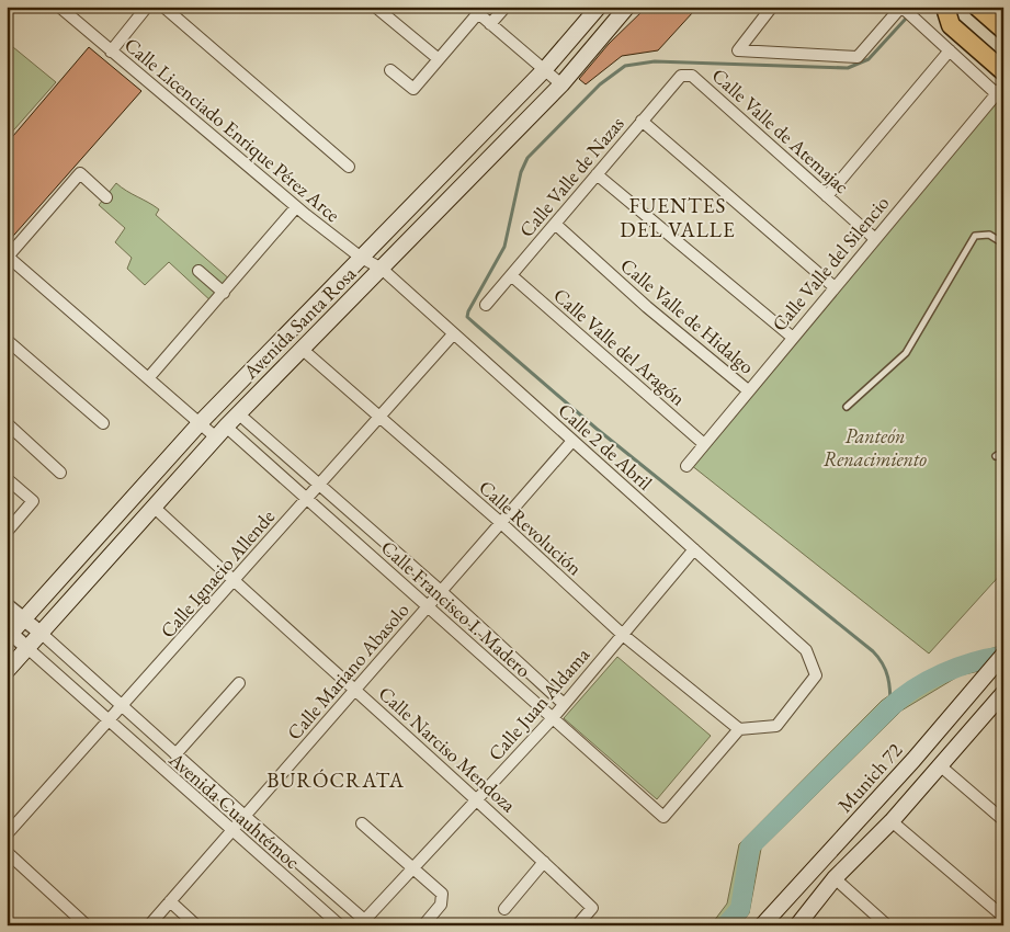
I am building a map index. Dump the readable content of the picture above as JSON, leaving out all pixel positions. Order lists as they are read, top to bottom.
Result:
{
  "streets": {
    "main road": ["Avenida Santa Rosa", "Munich 72"],
    "street": [
      "Calle Licenciado Enrique Pérez Arce",
      "Calle Valle de Atemajac",
      "Calle Valle de Nazas",
      "Calle Valle del Silencio",
      "Calle Valle de Hidalgo",
      "Calle Valle del Aragón",
      "Calle 2 de Abril",
      "Calle Revolución",
      "Calle Ignacio Allende",
      "Calle Francisco I. Madero",
      "Calle Mariano Abasolo",
      "Calle Juan Aldama",
      "Calle Narciso Mendoza",
      "Avenida Cuauhtémoc"
    ]
  },
  "crossings": [
    ["Calle Licenciado Enrique Pérez Arce", "Avenida Santa Rosa"],
    ["Calle Licenciado Enrique Pérez Arce", "Calle 2 de Abril"],
    ["Calle Valle de Atemajac", "Calle Valle de Nazas"],
    ["Calle Valle de Atemajac", "Calle Valle del Silencio"],
    ["Calle Valle de Nazas", "Calle Valle de Hidalgo"],
    ["Calle Valle de Nazas", "Calle Valle del Aragón"],
    ["Calle Valle del Silencio", "Calle Valle de Hidalgo"],
    ["Calle Valle del Silencio", "Calle Valle del Aragón"],
    ["Avenida Santa Rosa", "Calle 2 de Abril"],
    ["Avenida Santa Rosa", "Calle Revolución"],
    ["Avenida Santa Rosa", "Calle Francisco I. Madero"],
    ["Avenida Santa Rosa", "Calle Narciso Mendoza"],
    ["Avenida Santa Rosa", "Avenida Cuauhtémoc"],
    ["Calle 2 de Abril", "Calle Revolución"],
    ["Calle 2 de Abril", "Calle Ignacio Allende"],
    ["Calle 2 de Abril", "Calle Francisco I. Madero"],
    ["Calle 2 de Abril", "Calle Mariano Abasolo"],
    ["Calle 2 de Abril", "Calle Juan Aldama"],
    ["Calle Revolución", "Calle Ignacio Allende"],
    ["Calle Revolución", "Calle Francisco I. Madero"],
    ["Calle Revolución", "Calle Mariano Abasolo"],
    ["Calle Revolución", "Calle Juan Aldama"],
    ["Calle Ignacio Allende", "Calle Francisco I. Madero"],
    ["Calle Ignacio Allende", "Calle Narciso Mendoza"],
    ["Calle Ignacio Allende", "Avenida Cuauhtémoc"],
    ["Calle Francisco I. Madero", "Calle Mariano Abasolo"],
    ["Calle Francisco I. Madero", "Calle Juan Aldama"],
    ["Calle Mariano Abasolo", "Calle Narciso Mendoza"],
    ["Calle Mariano Abasolo", "Avenida Cuauhtémoc"],
    ["Calle Juan Aldama", "Calle Narciso Mendoza"],
    ["Calle Juan Aldama", "Avenida Cuauhtémoc"]
  ],
  "districts": ["FUENTES DEL VALLE", "BURÓCRATA"],
  "parks": ["Panteón Renacimiento"]
}
